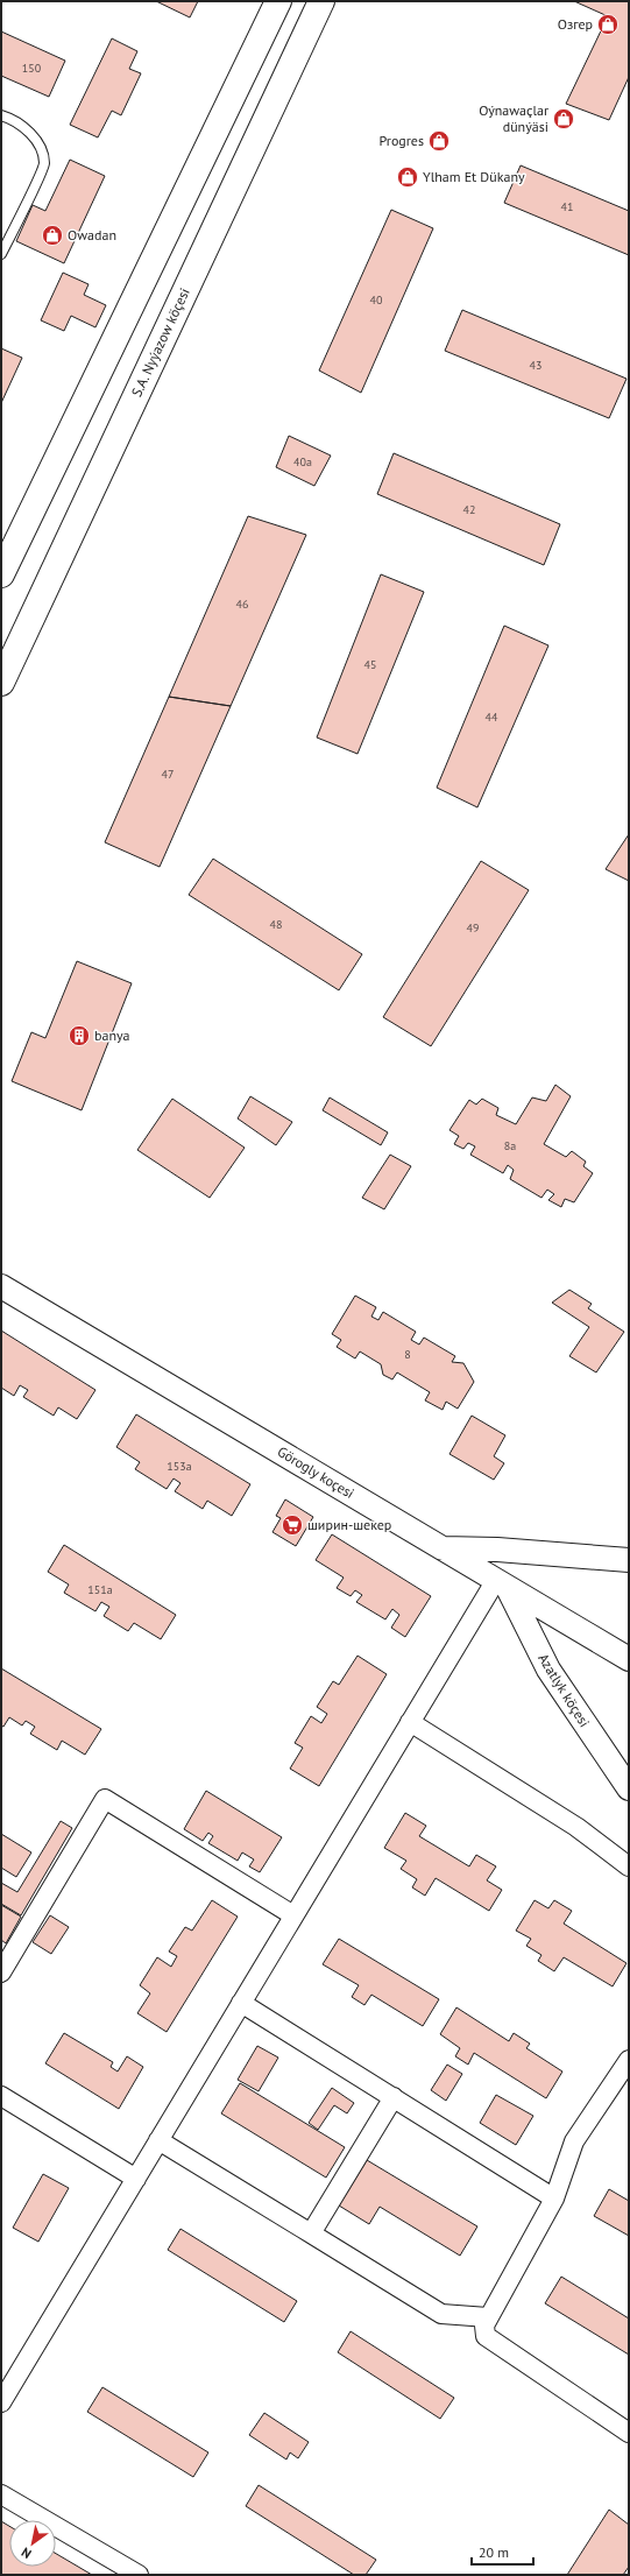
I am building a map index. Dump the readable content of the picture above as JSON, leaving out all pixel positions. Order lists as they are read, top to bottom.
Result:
{
  "streets": {
    "main road": ["S.A. Nyýazow köçesi"],
    "street": ["Görogly koçesi", "Azatlyk köçesi"]
  },
  "crossings": [
    ["Görogly koçesi", "Azatlyk köçesi"]
  ],
  "places": {
    "shop": [
      "Озгер",
      "Oýnawaçlar dünýäsi",
      "Progres",
      "Ylham Et Dükany",
      "Owadan"
    ],
    "building": ["banya"],
    "supermarket": ["ширин-шекер"]
  },
  "house_numbers": [
    "150",
    "41",
    "40",
    "43",
    "40a",
    "42",
    "46",
    "45",
    "44",
    "47",
    "48",
    "49",
    "8a",
    "8",
    "153а",
    "151a"
  ],
  "scale_bar": "20 m",
  "north": "bottom left"
}
